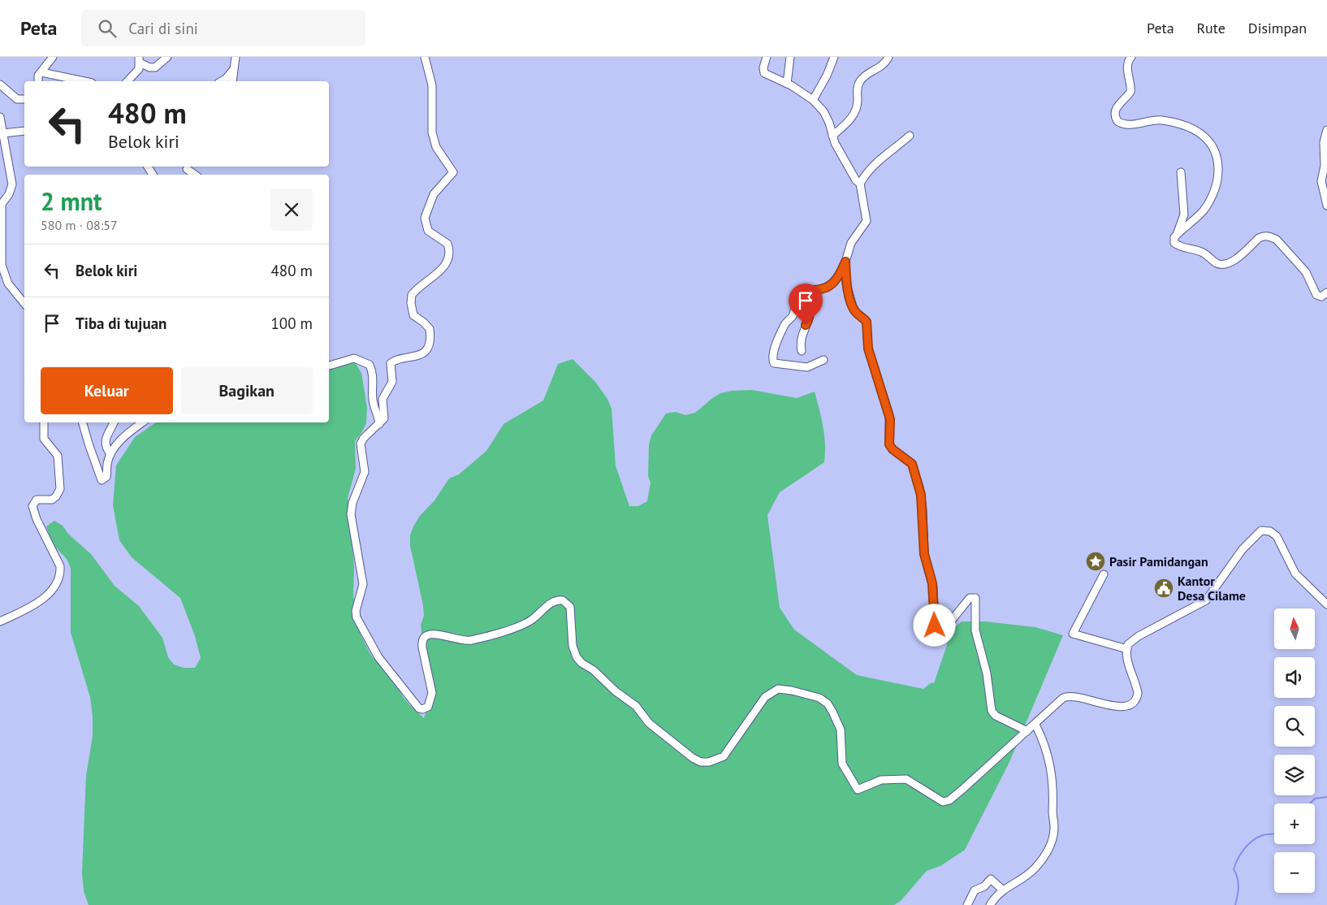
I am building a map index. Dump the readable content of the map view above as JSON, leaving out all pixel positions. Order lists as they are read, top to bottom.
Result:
{
  "places": {
    "place": ["Pasir Pamidangan"],
    "public building": ["Kantor Desa Cilame"]
  },
  "north": "top",
  "page": {
    "header": "Peta",
    "search": "Cari di sini",
    "nav": ["Peta", "Rute", "Disimpan"],
    "turn": ["480 m", "Belok kiri"],
    "heading": ["2 mnt", "580 m · 08:57"],
    "list": [
      {
        "name": "Belok kiri",
        "value": "480 m"
      },
      {
        "name": "Tiba di tujuan",
        "value": "100 m"
      }
    ],
    "buttons": ["Keluar", "Bagikan"],
    "map_buttons": ["+", "−"]
  }
}
